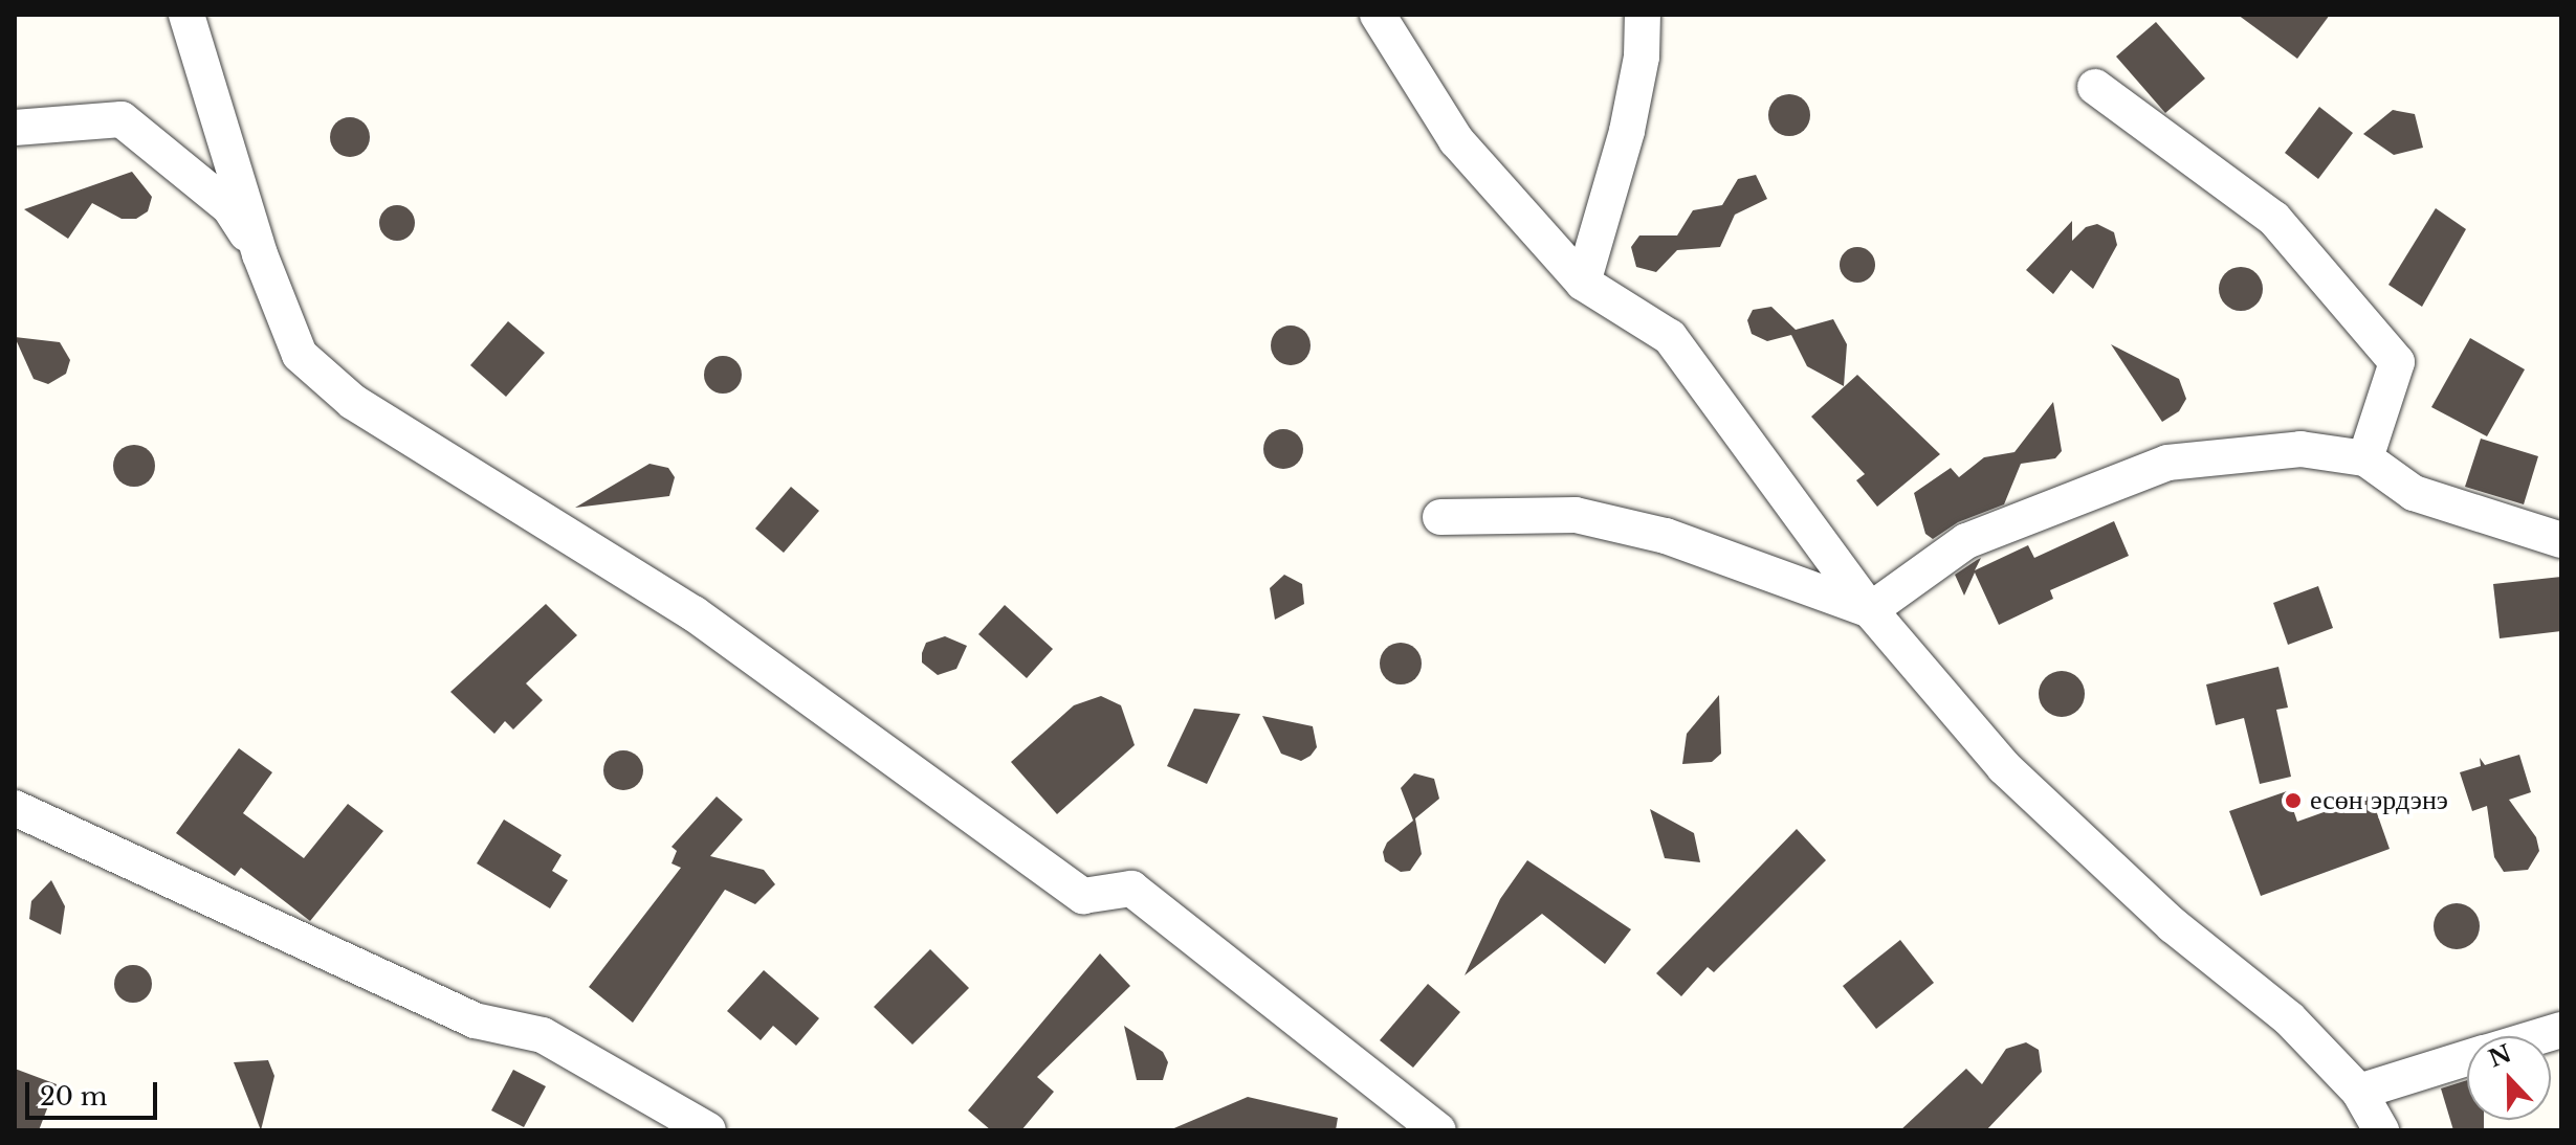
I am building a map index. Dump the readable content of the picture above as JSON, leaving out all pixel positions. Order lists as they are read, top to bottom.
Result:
{
  "places": ["есөн эрдэнэ"],
  "scale_bar": "20 m",
  "north": "top"
}
